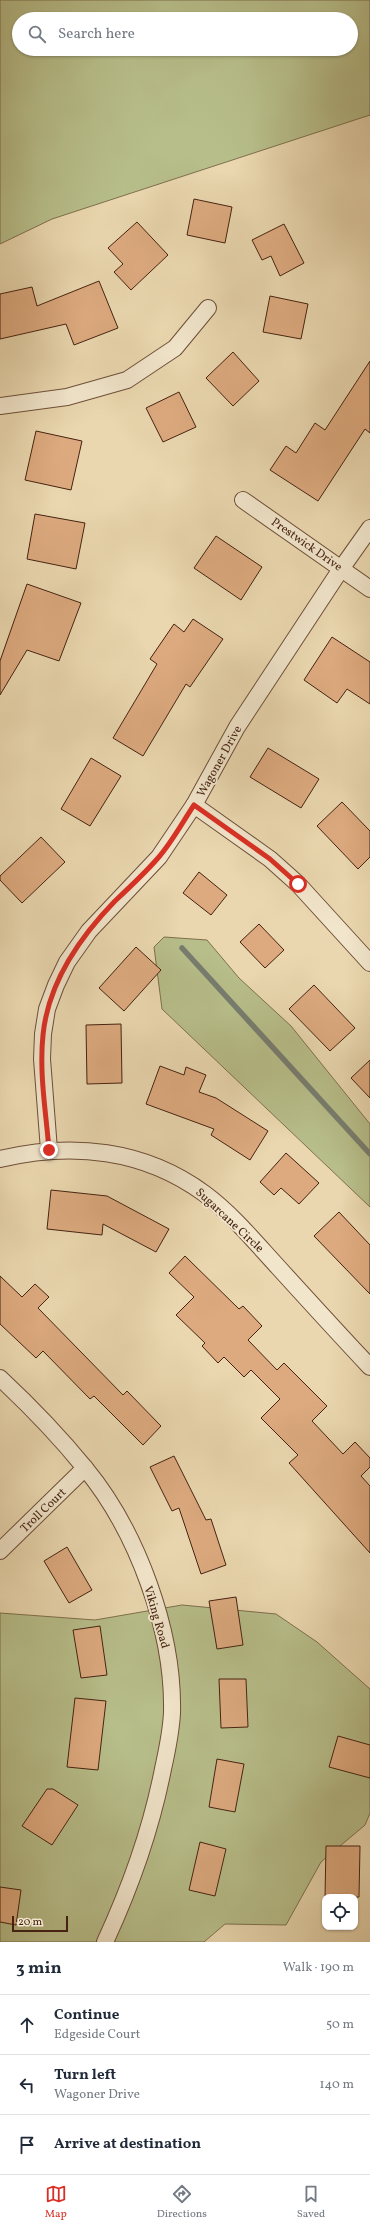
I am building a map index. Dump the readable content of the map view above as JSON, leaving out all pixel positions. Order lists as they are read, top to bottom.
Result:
{
  "streets": {
    "street": [
      "Prestwick Drive",
      "Wagoner Drive",
      "Sugarcane Circle",
      "Troll Court",
      "Viking Road"
    ]
  },
  "crossings": [
    ["Prestwick Drive", "Wagoner Drive"],
    ["Wagoner Drive", "Sugarcane Circle"],
    ["Troll Court", "Viking Road"]
  ],
  "scale_bar": "20 m",
  "page": {
    "search": "Search here",
    "scale": "20 m",
    "heading": ["3 min", "Walk · 190 m"],
    "list": [
      ["Continue", "Edgeside Court", "50 m"],
      ["Turn left", "Wagoner Drive", "140 m"],
      "Arrive at destination"
    ],
    "nav": ["Map", "Directions", "Saved"]
  }
}
